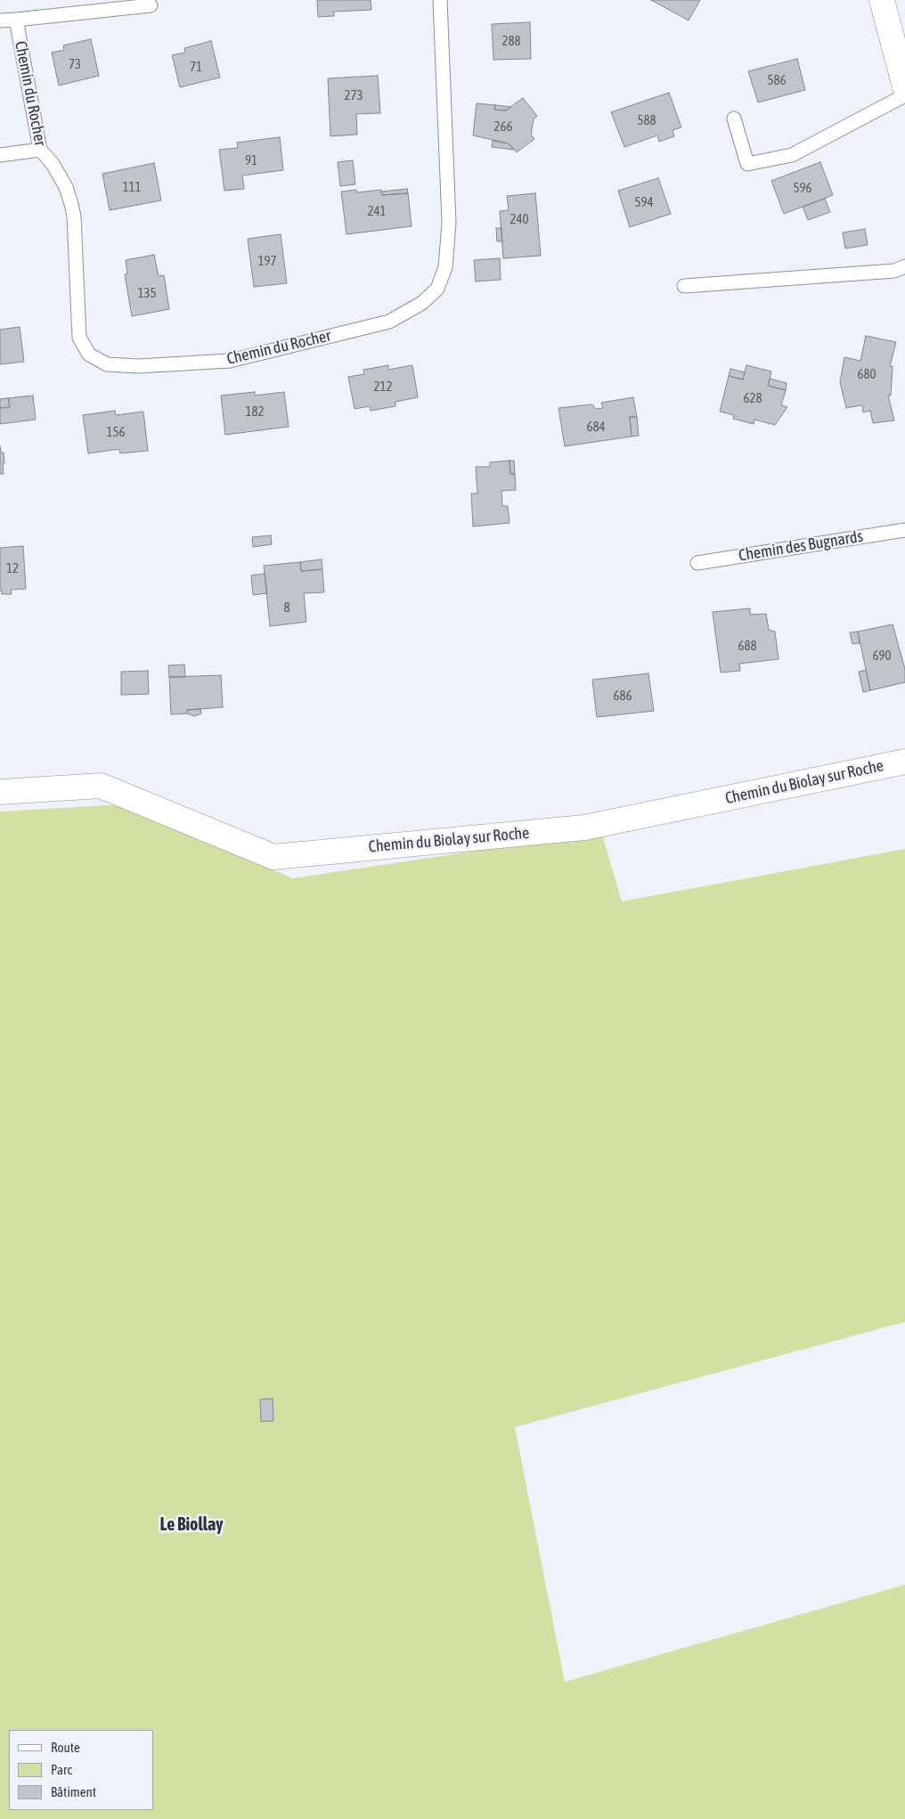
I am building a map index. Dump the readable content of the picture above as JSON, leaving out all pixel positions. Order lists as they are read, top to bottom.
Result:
{
  "streets": {
    "street": ["Chemin du Biolay sur Roche"],
    "lane": ["Chemin du Rocher", "Chemin des Bugnards"]
  },
  "districts": ["Le Biollay"],
  "house_numbers": [
    "288",
    "73",
    "71",
    "586",
    "273",
    "588",
    "266",
    "91",
    "111",
    "596",
    "594",
    "241",
    "240",
    "197",
    "135",
    "680",
    "212",
    "628",
    "182",
    "684",
    "156",
    "12",
    "8",
    "688",
    "690",
    "686"
  ],
  "legend": ["Route", "Parc", "Bâtiment"]
}
